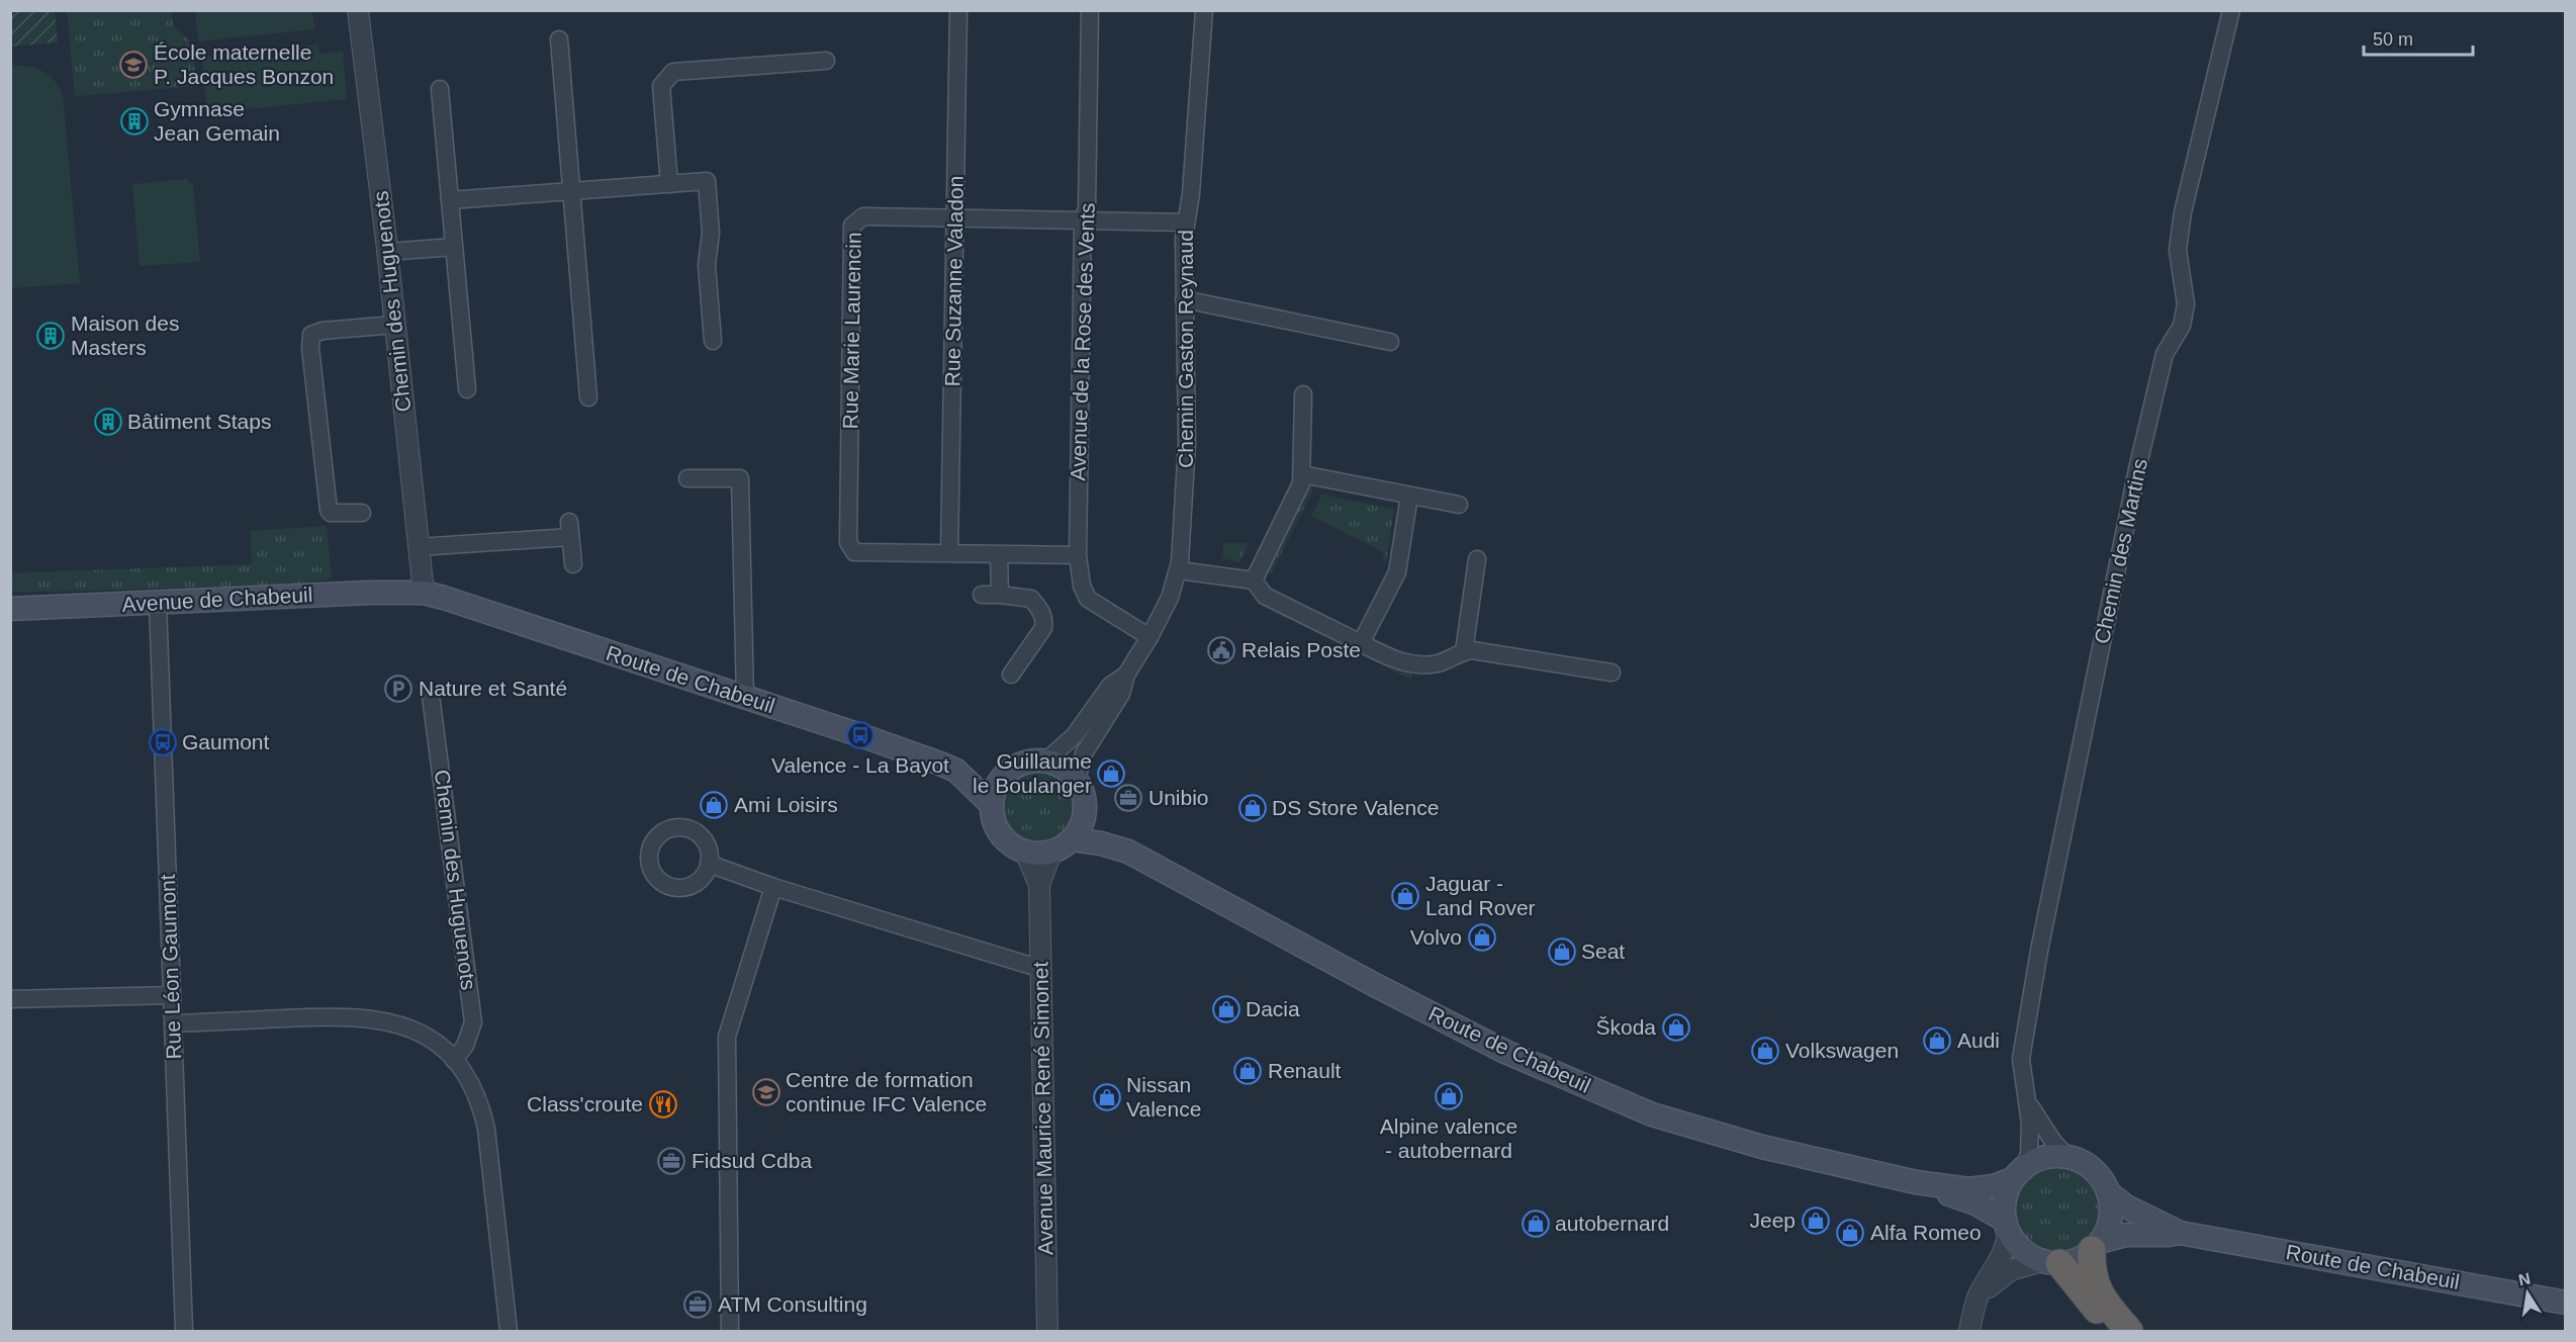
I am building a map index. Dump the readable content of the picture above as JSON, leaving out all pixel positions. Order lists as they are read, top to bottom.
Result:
{
  "streets": {
    "main road": ["Avenue de Chabeuil", "Route de Chabeuil"],
    "street": [
      "Rue Suzanne Valadon",
      "Chemin des Huguenots",
      "Rue Marie Laurencin",
      "Avenue de la Rose des Vents",
      "Chemin Gaston Reynaud",
      "Chemin des Martins",
      "Rue Léon Gaumont",
      "Avenue Maurice René Simonet"
    ]
  },
  "crossings": [
    ["Rue Suzanne Valadon", "Rue Marie Laurencin"],
    ["Chemin des Huguenots", "Avenue de Chabeuil"],
    ["Chemin des Huguenots", "Route de Chabeuil"],
    ["Rue Marie Laurencin", "Avenue de la Rose des Vents"],
    ["Rue Marie Laurencin", "Chemin Gaston Reynaud"],
    ["Avenue de la Rose des Vents", "Chemin Gaston Reynaud"],
    ["Chemin Gaston Reynaud", "Route de Chabeuil"],
    ["Chemin Gaston Reynaud", "Avenue Maurice René Simonet"],
    ["Avenue de Chabeuil", "Route de Chabeuil"],
    ["Avenue de Chabeuil", "Rue Léon Gaumont"],
    ["Route de Chabeuil", "Avenue Maurice René Simonet"]
  ],
  "places": {
    "school or university": ["École maternelle P. Jacques Bonzon", "Centre de formation continue IFC Valence"],
    "building": ["Gymnase Jean Gemain", "Maison des Masters", "Bâtiment Staps"],
    "public building": ["Relais Poste"],
    "parking": ["Nature et Santé"],
    "bus stop": ["Valence - La Bayot", "Gaumont"],
    "shop": [
      "Guillaume le Boulanger",
      "Ami Loisirs",
      "DS Store Valence",
      "Jaguar - Land Rover",
      "Volvo",
      "Seat",
      "Dacia",
      "Škoda",
      "Audi",
      "Volkswagen",
      "Renault",
      "Alpine valence - autobernard",
      "Nissan Valence",
      "Jeep",
      "autobernard",
      "Alfa Romeo"
    ],
    "office": ["Unibio", "Fidsud Cdba", "ATM Consulting"],
    "restaurant": ["Class'croute"]
  },
  "scale_bar": "50 m",
  "north": "top"
}
